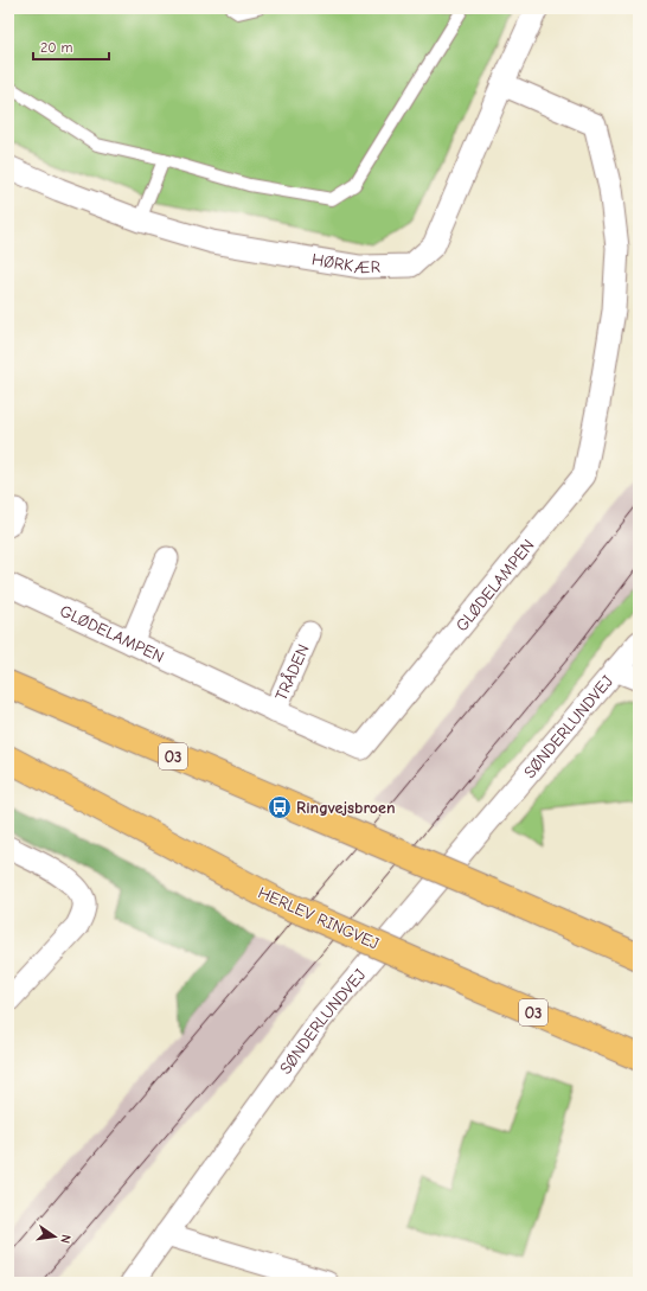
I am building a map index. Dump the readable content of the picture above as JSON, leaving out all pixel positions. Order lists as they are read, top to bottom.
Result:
{
  "streets": {
    "main road": ["O3", "HERLEV RINGVEJ"],
    "street": [
      "HØRKÆR",
      "GLØDELAMPEN",
      "TRÅDEN",
      "SØNDERLUNDVEJ"
    ]
  },
  "crossings": [
    ["HØRKÆR", "GLØDELAMPEN"],
    ["GLØDELAMPEN", "TRÅDEN"]
  ],
  "places": {
    "bus stop": ["Ringvejsbroen"]
  },
  "scale_bar": "20 m",
  "north": "right"
}
